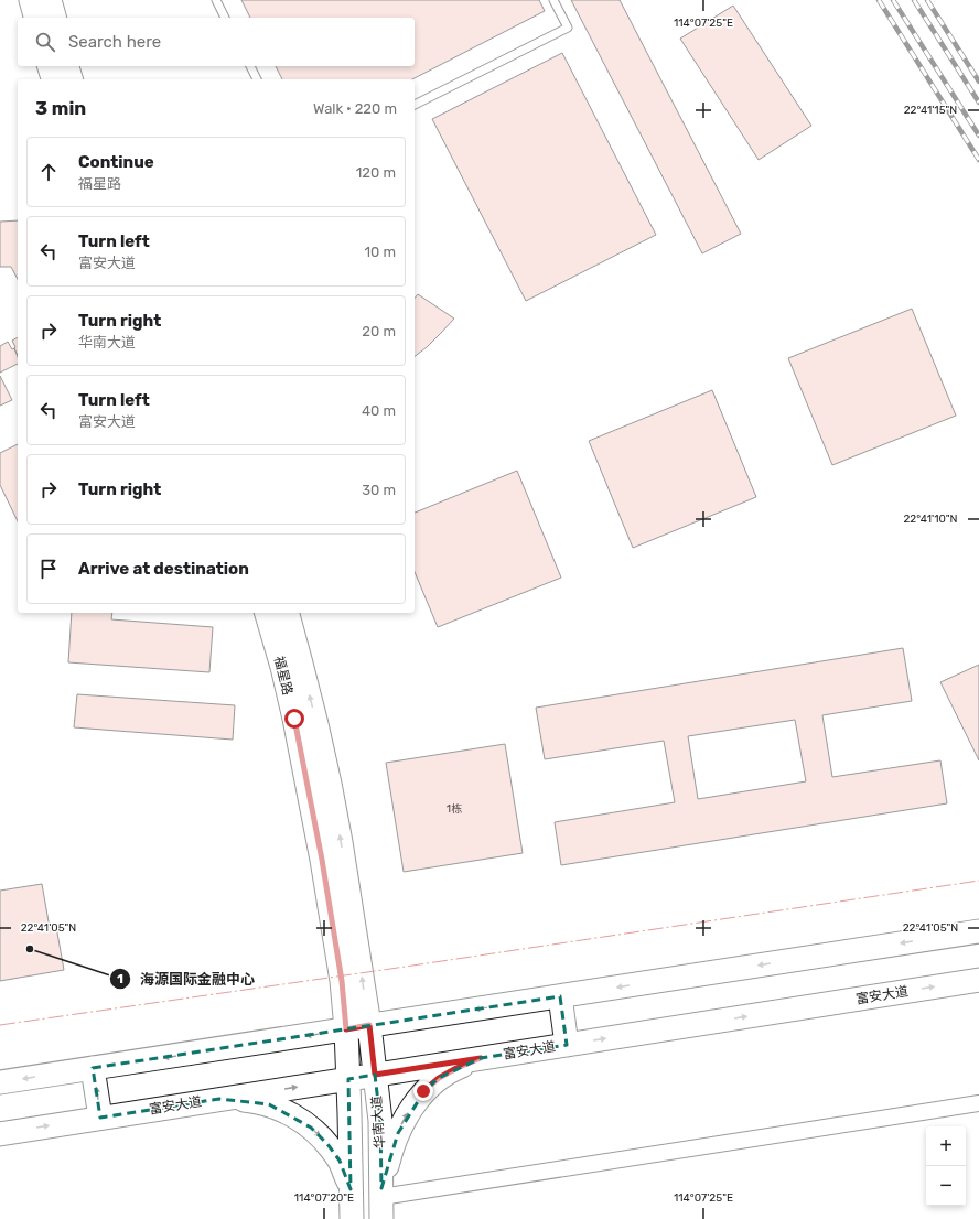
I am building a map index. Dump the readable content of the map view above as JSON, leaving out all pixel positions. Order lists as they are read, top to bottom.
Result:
{
  "streets": {
    "main road": ["福星路", "富安大道", "华南大道"]
  },
  "crossings": [
    ["福星路", "华南大道"],
    ["富安大道", "华南大道"]
  ],
  "places": ["海源国际金融中心"],
  "house_numbers": ["1栋"],
  "page": {
    "search": "Search here",
    "heading": ["3 min", "Walk · 220 m"],
    "list": [
      ["Continue", "福星路", "120 m"],
      ["Turn left", "富安大道", "10 m"],
      ["Turn right", "华南大道", "20 m"],
      ["Turn left", "富安大道", "40 m"],
      ["Turn right", "30 m"],
      "Arrive at destination"
    ],
    "map_buttons": ["+", "−"]
  },
  "coordinates": [
    "114°07'25\"E",
    "22°41'15\"N",
    "22°41'10\"N",
    "22°41'05\"N",
    "114°07'20\"E"
  ]
}
